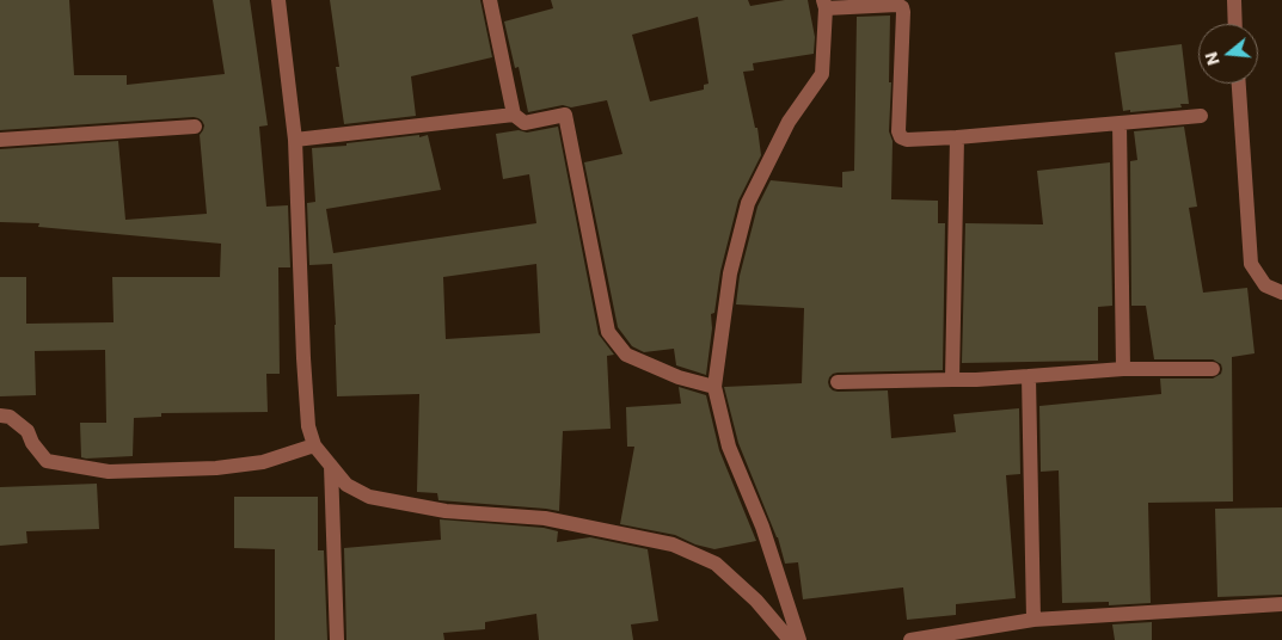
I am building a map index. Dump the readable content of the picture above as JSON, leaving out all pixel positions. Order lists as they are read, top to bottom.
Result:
{
  "north": "left"
}
